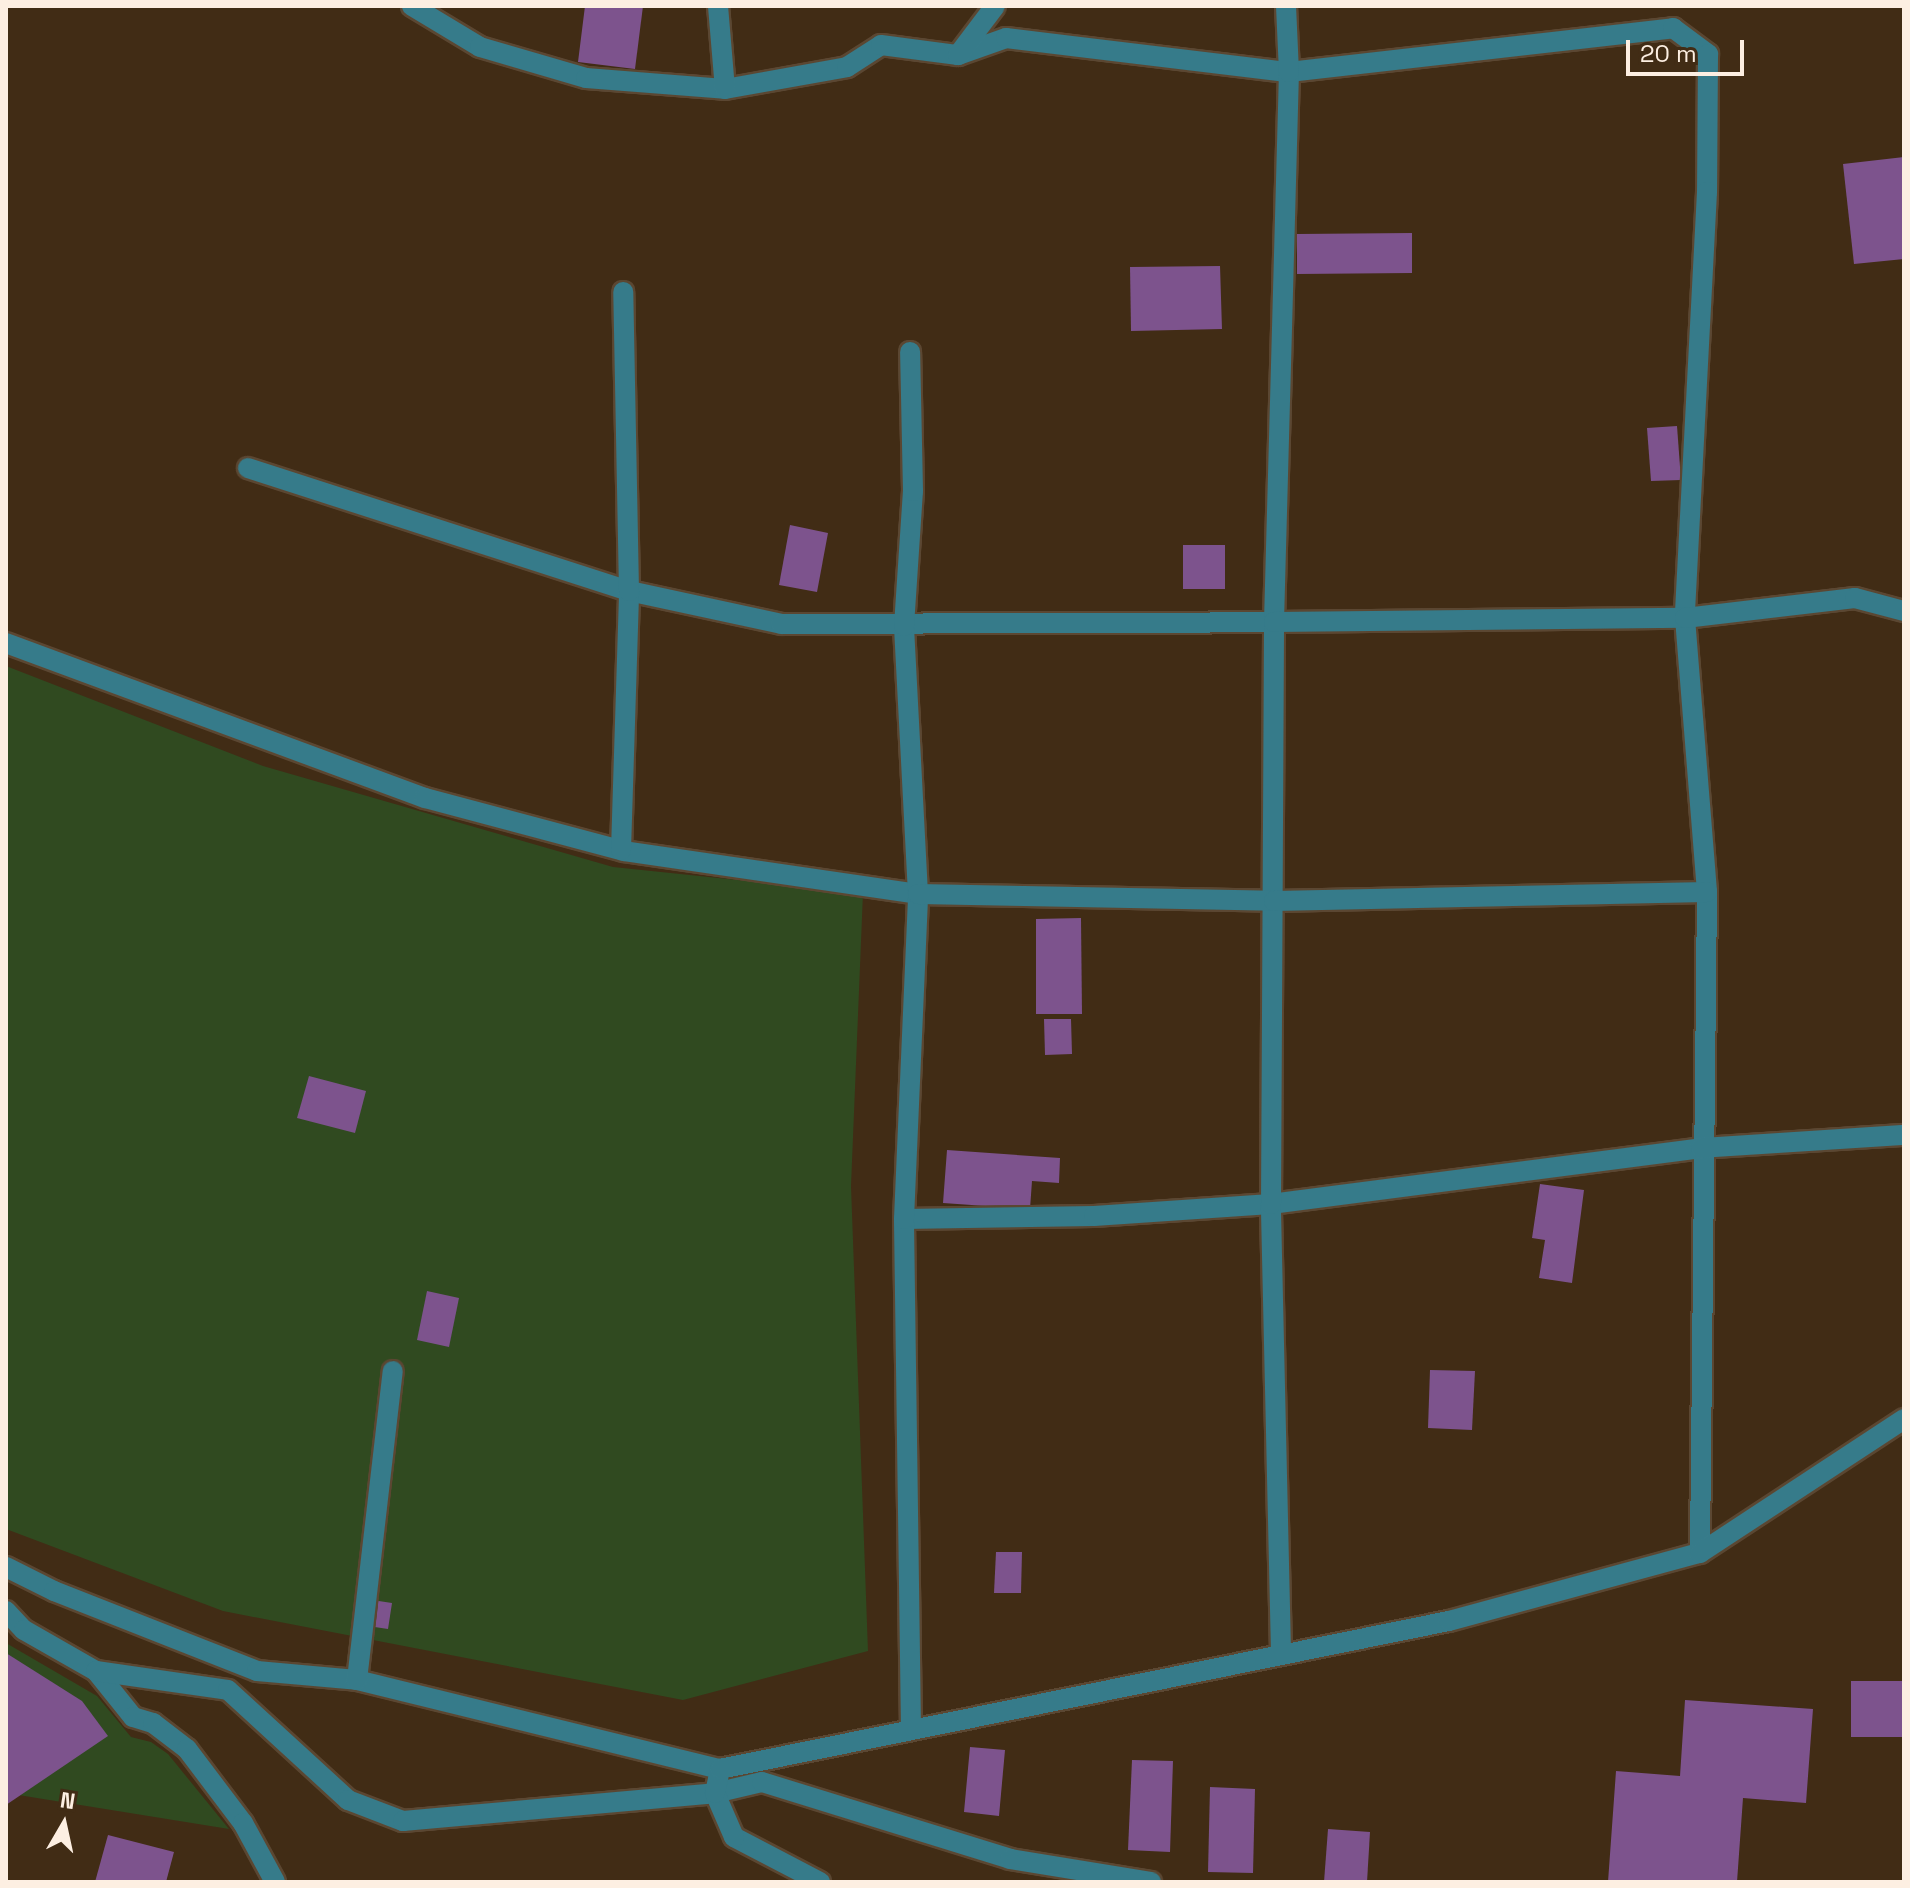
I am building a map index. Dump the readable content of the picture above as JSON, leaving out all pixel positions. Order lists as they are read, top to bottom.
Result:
{
  "scale_bar": "20 m",
  "north": "top"
}
